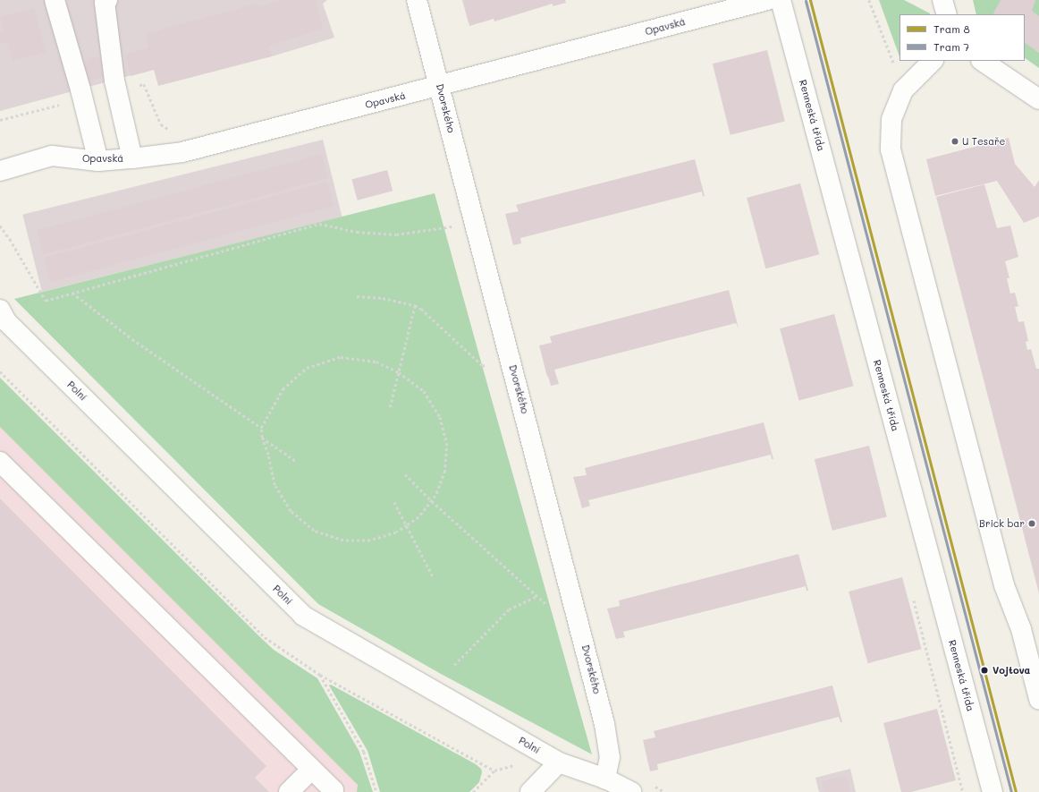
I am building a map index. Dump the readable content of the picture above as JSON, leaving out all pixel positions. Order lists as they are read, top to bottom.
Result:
{
  "streets": {
    "street": [
      "Opavská",
      "Dvorského",
      "Renneská třída",
      "Polní"
    ]
  },
  "crossings": [
    ["Opavská", "Dvorského"],
    ["Dvorského", "Polní"]
  ],
  "places": ["U Tesaře", "Brick bar", "Vojtova"],
  "lines": ["tram line 8", "tram line 7"],
  "legend": ["Tram 8", "Tram 7"]
}
